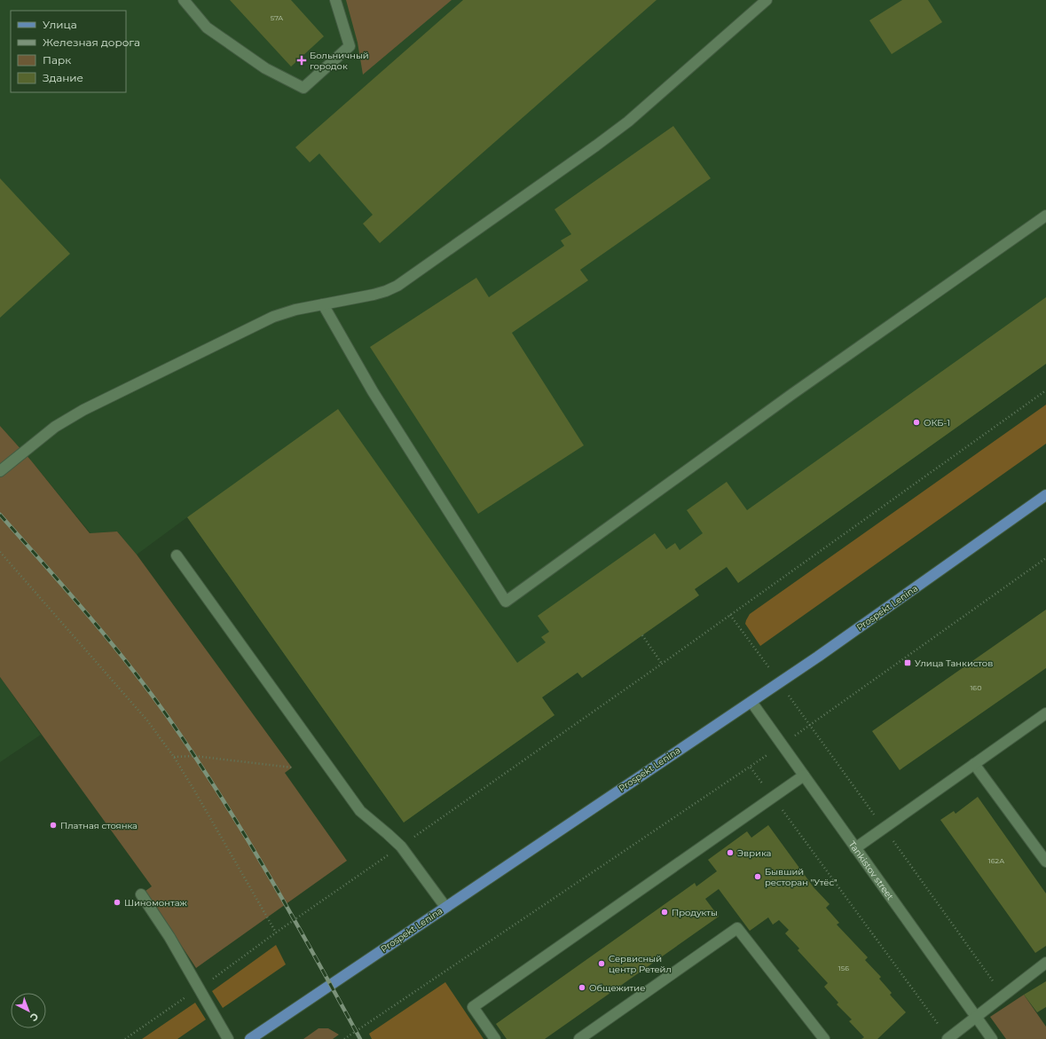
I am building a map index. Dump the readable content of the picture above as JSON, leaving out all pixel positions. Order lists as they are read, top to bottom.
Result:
{
  "streets": {
    "main road": ["Prospekt Lenina"],
    "street": ["Tankistov street"]
  },
  "crossings": [
    ["Prospekt Lenina", "Tankistov street"]
  ],
  "places": {
    "health": ["Больничный городок"],
    "other": [
      "ОКБ-1",
      "Платная стоянка",
      "Эврика",
      "Бывший ресторан \"Утёс\"",
      "Шиномонтаж",
      "Продукты",
      "Сервисный центр Ретейл",
      "Общежитие"
    ],
    "transit": ["Улица Танкистов"]
  },
  "house_numbers": [
    "57А",
    "160",
    "162А",
    "156"
  ],
  "legend": [
    "Улица",
    "Железная дорога",
    "Парк",
    "Здание"
  ],
  "north": "bottom right"
}
